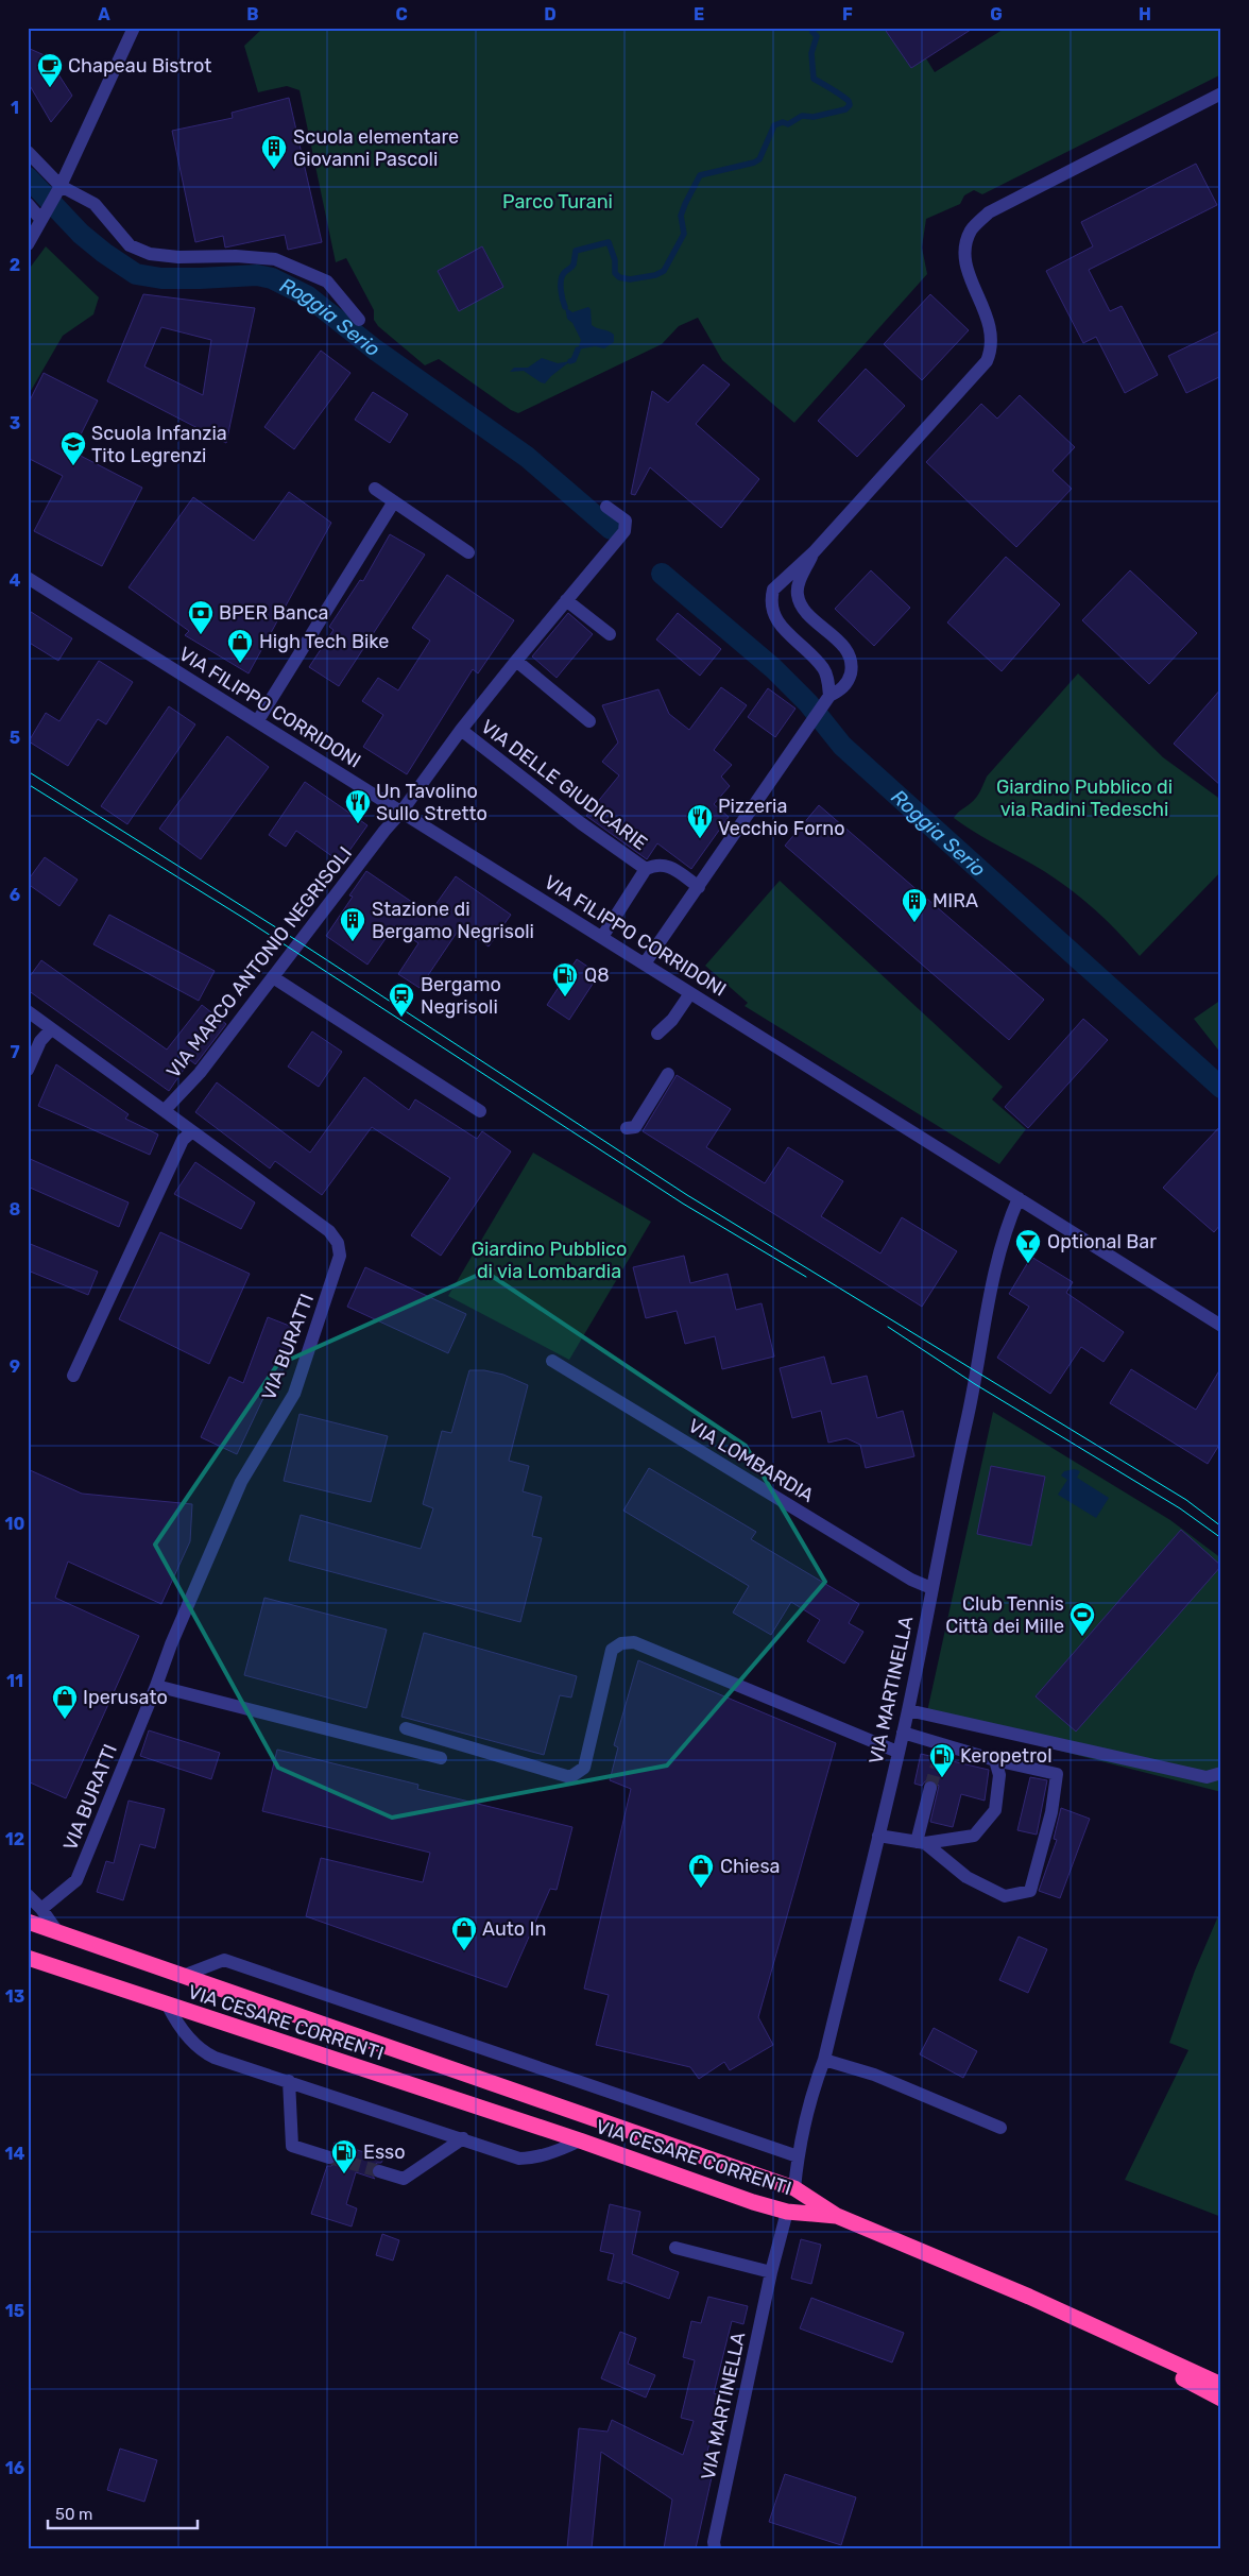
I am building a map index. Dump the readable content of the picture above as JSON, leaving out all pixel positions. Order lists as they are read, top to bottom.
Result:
{
  "streets": {
    "highway": ["VIA CESARE CORRENTI"],
    "street": [
      "VIA FILIPPO CORRIDONI",
      "VIA DELLE GIUDICARIE",
      "VIA MARCO ANTONIO NEGRISOLI",
      "VIA BURATTI",
      "VIA LOMBARDIA",
      "VIA MARTINELLA"
    ]
  },
  "crossings": [
    ["VIA FILIPPO CORRIDONI", "VIA DELLE GIUDICARIE"],
    ["VIA FILIPPO CORRIDONI", "VIA MARCO ANTONIO NEGRISOLI"],
    ["VIA FILIPPO CORRIDONI", "VIA MARTINELLA"],
    ["VIA DELLE GIUDICARIE", "VIA MARCO ANTONIO NEGRISOLI"],
    ["VIA MARCO ANTONIO NEGRISOLI", "VIA BURATTI"],
    ["VIA LOMBARDIA", "VIA MARTINELLA"],
    ["VIA MARTINELLA", "VIA CESARE CORRENTI"]
  ],
  "water": ["Roggia Serio"],
  "parks": ["Parco Turani", "Giardino Pubblico di via Radini Tedeschi", "Giardino Pubblico di via Lombardia"],
  "places": {
    "cafe": ["Chapeau Bistrot"],
    "building": ["Scuola elementare Giovanni Pascoli", "MIRA", "Stazione di Bergamo Negrisoli"],
    "school or university": ["Scuola Infanzia Tito Legrenzi"],
    "bank": ["BPER Banca"],
    "shop": [
      "High Tech Bike",
      "Iperusato",
      "Chiesa",
      "Auto In"
    ],
    "restaurant": ["Un Tavolino Sullo Stretto", "Pizzeria Vecchio Forno"],
    "fuel station": ["Q8", "Keropetrol", "Esso"],
    "station": ["Bergamo Negrisoli"],
    "bar": ["Optional Bar"],
    "sports": ["Club Tennis Città dei Mille"]
  },
  "scale_bar": "50 m",
  "grid": {
    "columns": [
      "A",
      "B",
      "C",
      "D",
      "E",
      "F",
      "G",
      "H"
    ],
    "rows": [
      "1",
      "2",
      "3",
      "4",
      "5",
      "6",
      "7",
      "8",
      "9",
      "10",
      "11",
      "12",
      "13",
      "14",
      "15",
      "16"
    ]
  }
}
